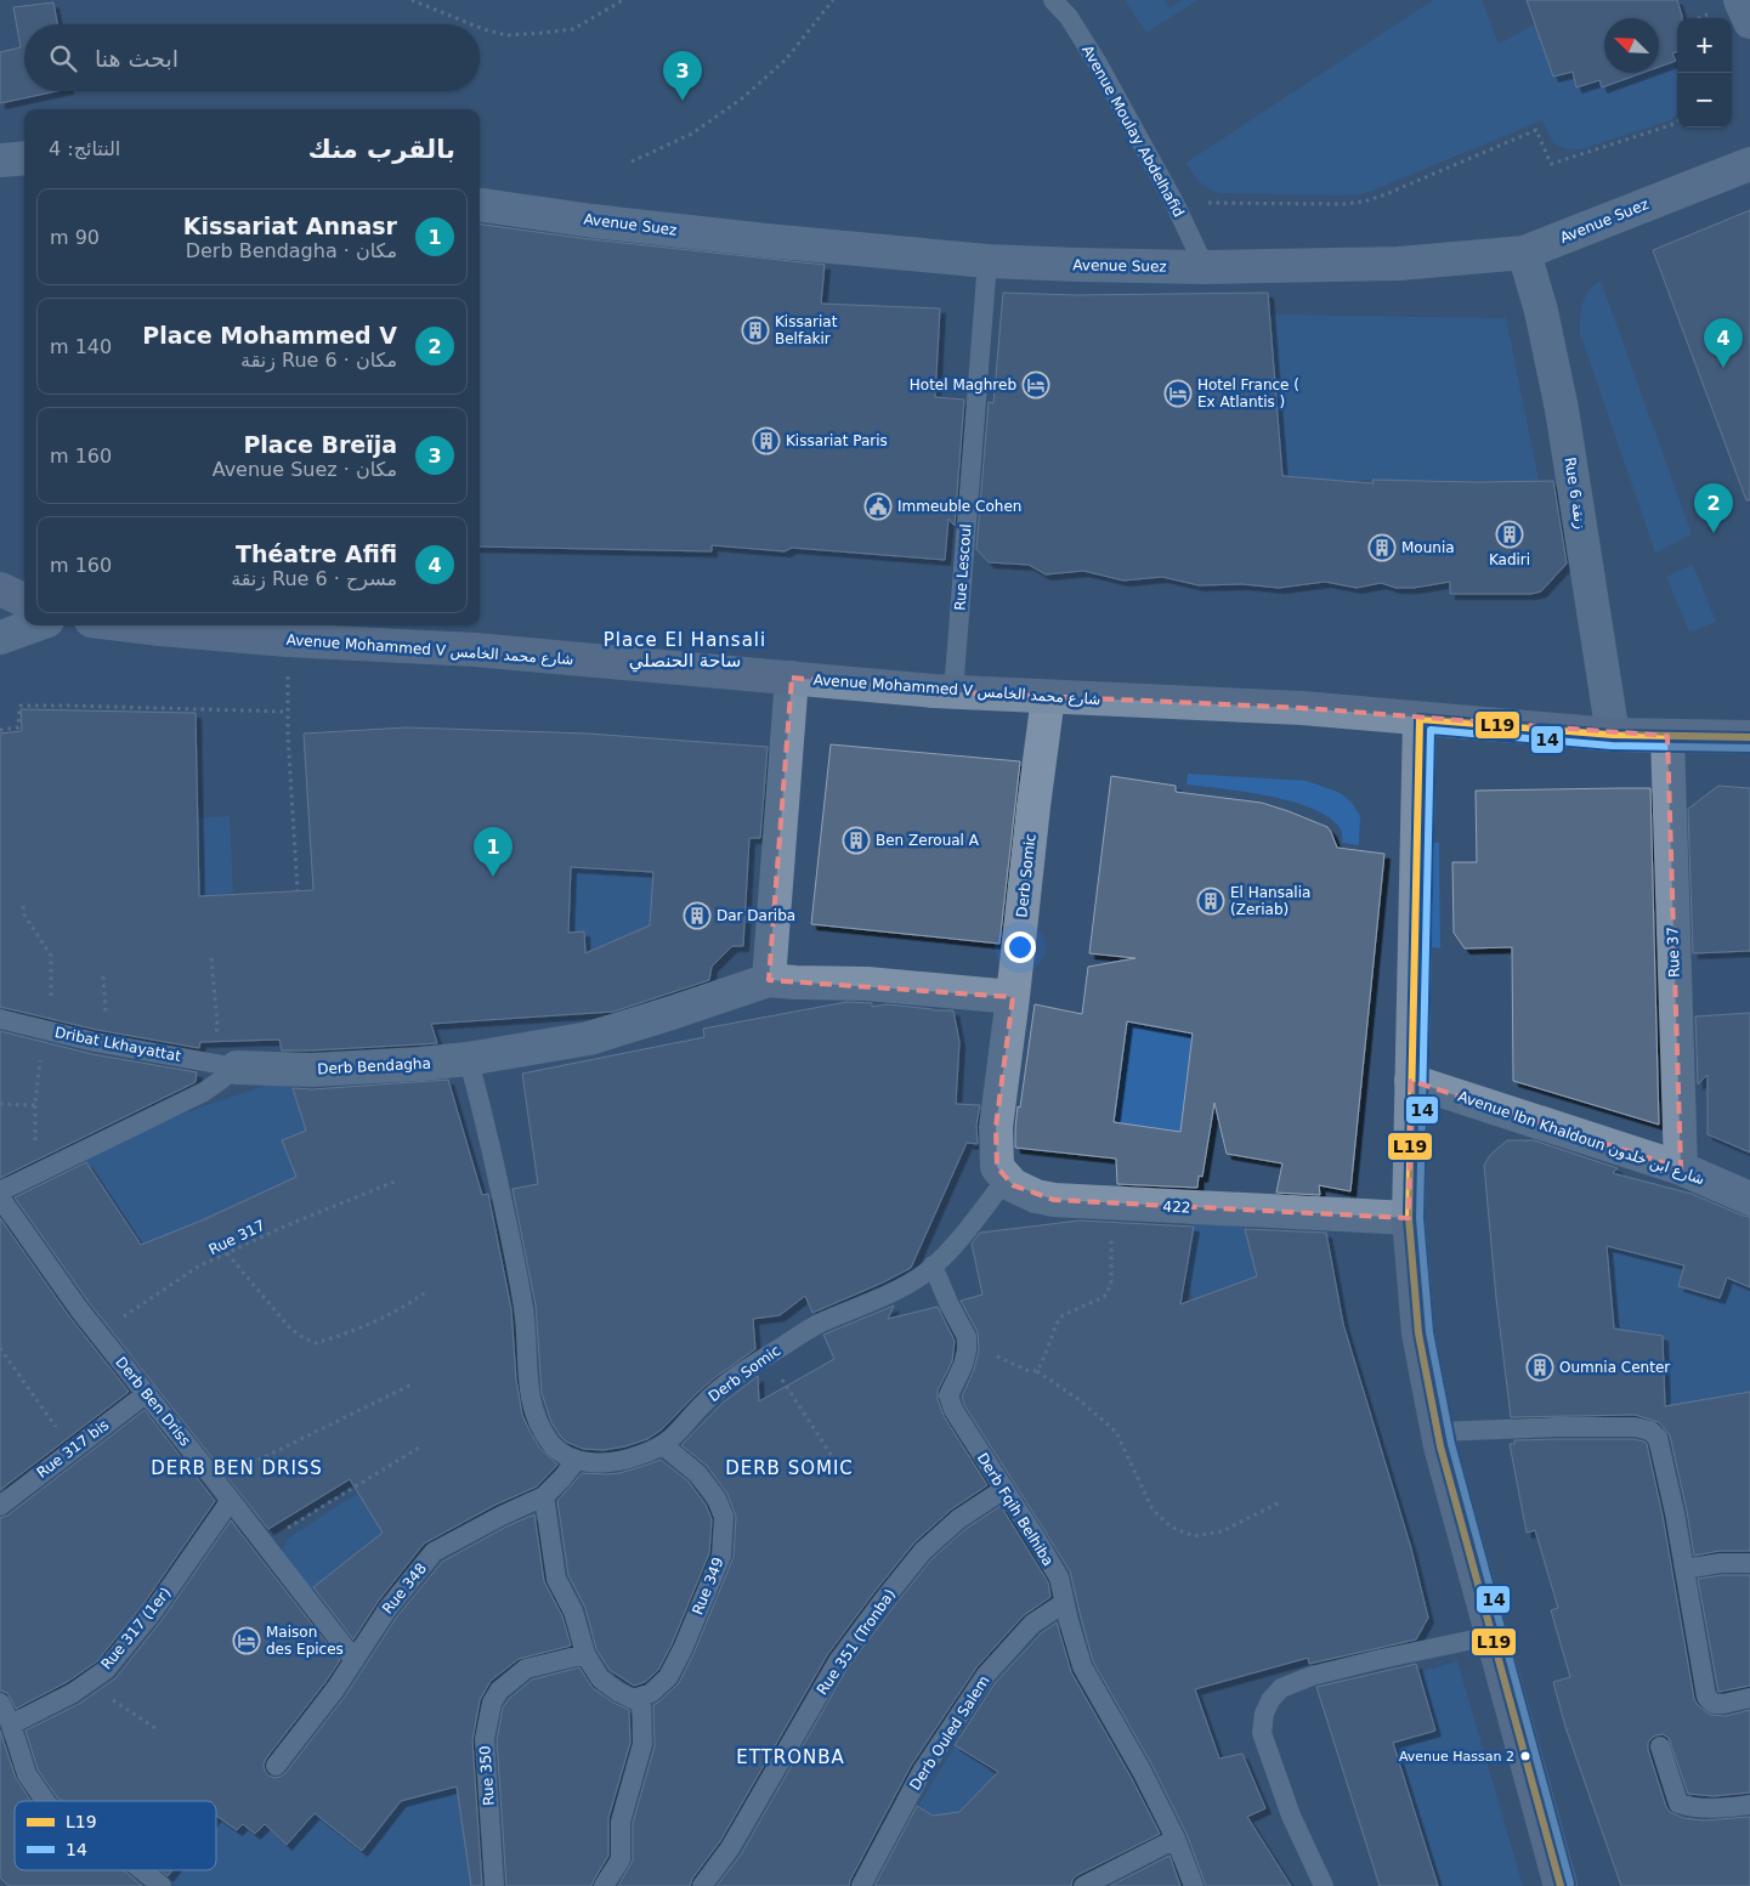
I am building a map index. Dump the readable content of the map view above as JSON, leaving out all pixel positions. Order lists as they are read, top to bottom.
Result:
{
  "streets": {
    "street": [
      "Avenue Suez",
      "Rue 6 زنقة",
      "Avenue Mohammed V شارع محمد الخامس",
      "Derb Somic",
      "Rue 37",
      "Derb Bendagha",
      "Avenue Ibn Khaldoun شارع ابن خلدون",
      "422"
    ],
    "lane": [
      "Avenue Moulay Abdelhafid",
      "Rue Lescoul",
      "Dribat Lkhayattat",
      "Derb Ben Driss",
      "Rue 317 bis",
      "Derb Fqih Belhiba",
      "Rue 349",
      "Rue 348",
      "Rue 317 (1er)",
      "Rue 351 (Tronba)",
      "Derb Ouled Salem",
      "Rue 350"
    ],
    "path": ["Rue 317"]
  },
  "crossings": [
    ["Avenue Moulay Abdelhafid", "Avenue Suez"],
    ["Avenue Suez", "Rue 6 زنقة"],
    ["Avenue Suez", "Rue Lescoul"],
    ["Rue 6 زنقة", "Avenue Mohammed V شارع محمد الخامس"],
    ["Rue Lescoul", "Avenue Mohammed V شارع محمد الخامس"],
    ["Avenue Mohammed V شارع محمد الخامس", "Derb Somic"],
    ["Avenue Mohammed V شارع محمد الخامس", "Rue 37"],
    ["Derb Somic", "Derb Bendagha"],
    ["Derb Somic", "422"],
    ["Derb Somic", "Rue 349"],
    ["Derb Somic", "Rue 348"],
    ["Rue 37", "Avenue Ibn Khaldoun شارع ابن خلدون"],
    ["Dribat Lkhayattat", "Derb Bendagha"],
    ["Rue 317", "Derb Ben Driss"],
    ["Derb Ben Driss", "Rue 317 bis"],
    ["Derb Ben Driss", "Rue 348"],
    ["Derb Ben Driss", "Rue 317 (1er)"],
    ["Derb Fqih Belhiba", "Rue 351 (Tronba)"],
    ["Derb Fqih Belhiba", "Derb Ouled Salem"]
  ],
  "districts": [
    "Place El Hansali ساحة الحنصلي",
    "DERB BEN DRISS",
    "DERB SOMIC",
    "ETTRONBA"
  ],
  "places": {
    "building": [
      "Kissariat Belfakir",
      "Kissariat Paris",
      "Kadiri",
      "Mounia",
      "Ben Zeroual A",
      "El Hansalia (Zeriab)",
      "Dar Dariba",
      "Oumnia Center"
    ],
    "hotel": ["Hotel Maghreb", "Hotel France ( Ex Atlantis )", "Maison des Epices"],
    "public building": ["Immeuble Cohen"],
    "other": ["Avenue Hassan 2"]
  },
  "lines": ["transit line L19", "transit line 14"],
  "legend": ["L19", "14"],
  "north": "top left",
  "page": {
    "map_buttons": ["+", "−"],
    "search": "ابحث هنا",
    "pins": [
      "3",
      "4",
      "2",
      "1"
    ],
    "heading": ["بالقرب منك", "النتائج: 4"],
    "list": [
      {
        "mark": "1",
        "name": "Kissariat Annasr",
        "note": "مكان · Derb Bendagha",
        "value": "90 m"
      },
      {
        "mark": "2",
        "name": "Place Mohammed V",
        "note": "مكان · Rue 6 زنقة",
        "value": "140 m"
      },
      {
        "mark": "3",
        "name": "Place Breïja",
        "note": "مكان · Avenue Suez",
        "value": "160 m"
      },
      {
        "mark": "4",
        "name": "Théatre Afifi",
        "note": "مسرح · Rue 6 زنقة",
        "value": "160 m"
      }
    ]
  }
}
